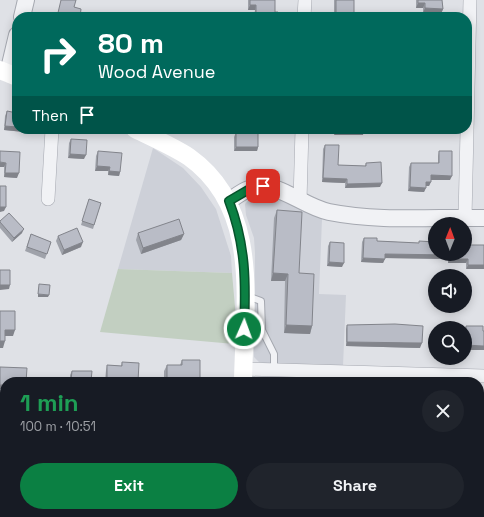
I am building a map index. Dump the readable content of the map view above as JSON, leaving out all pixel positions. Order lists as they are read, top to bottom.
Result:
{
  "north": "top",
  "page": {
    "turn": ["80 m", "Wood Avenue"],
    "then": "Then",
    "heading": ["1 min", "100 m · 10:51"],
    "buttons": ["Exit", "Share"]
  }
}
